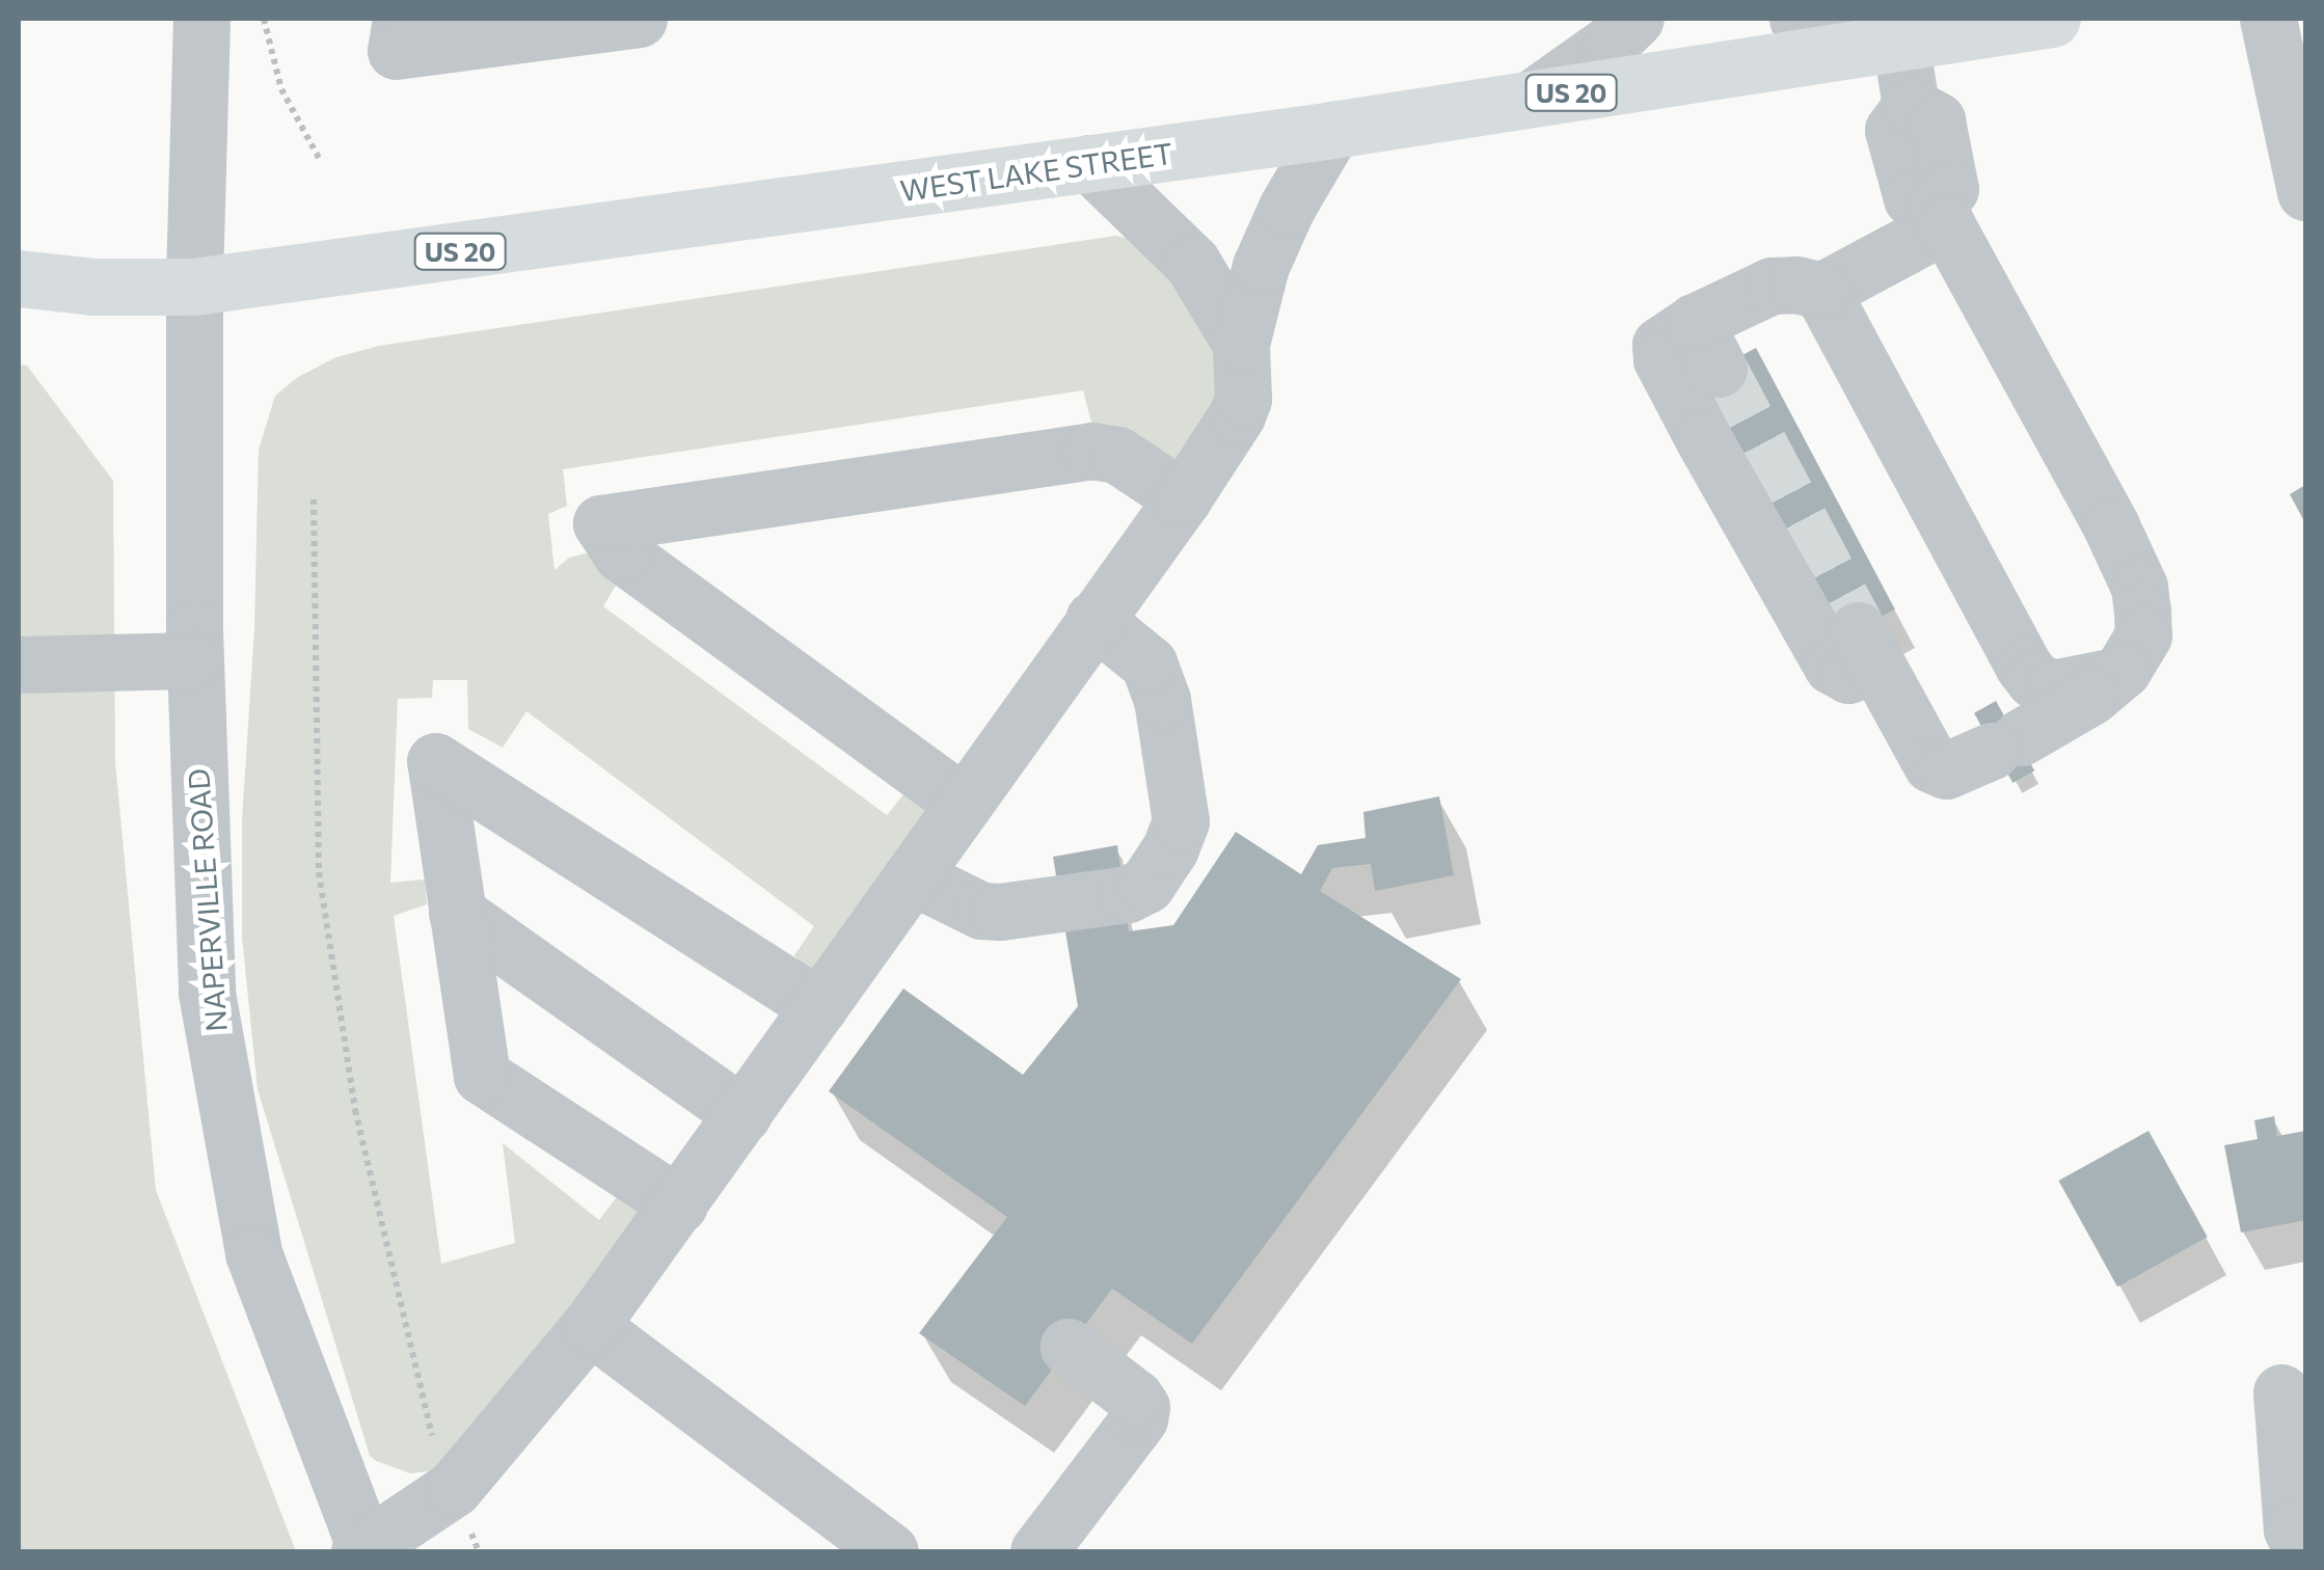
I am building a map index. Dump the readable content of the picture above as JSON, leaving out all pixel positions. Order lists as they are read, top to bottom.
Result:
{
  "streets": {
    "highway": ["US 20", "WEST LAKE STREET"],
    "street": ["NAPERVILLE ROAD"]
  },
  "crossings": [
    ["WEST LAKE STREET", "NAPERVILLE ROAD"]
  ]
}
